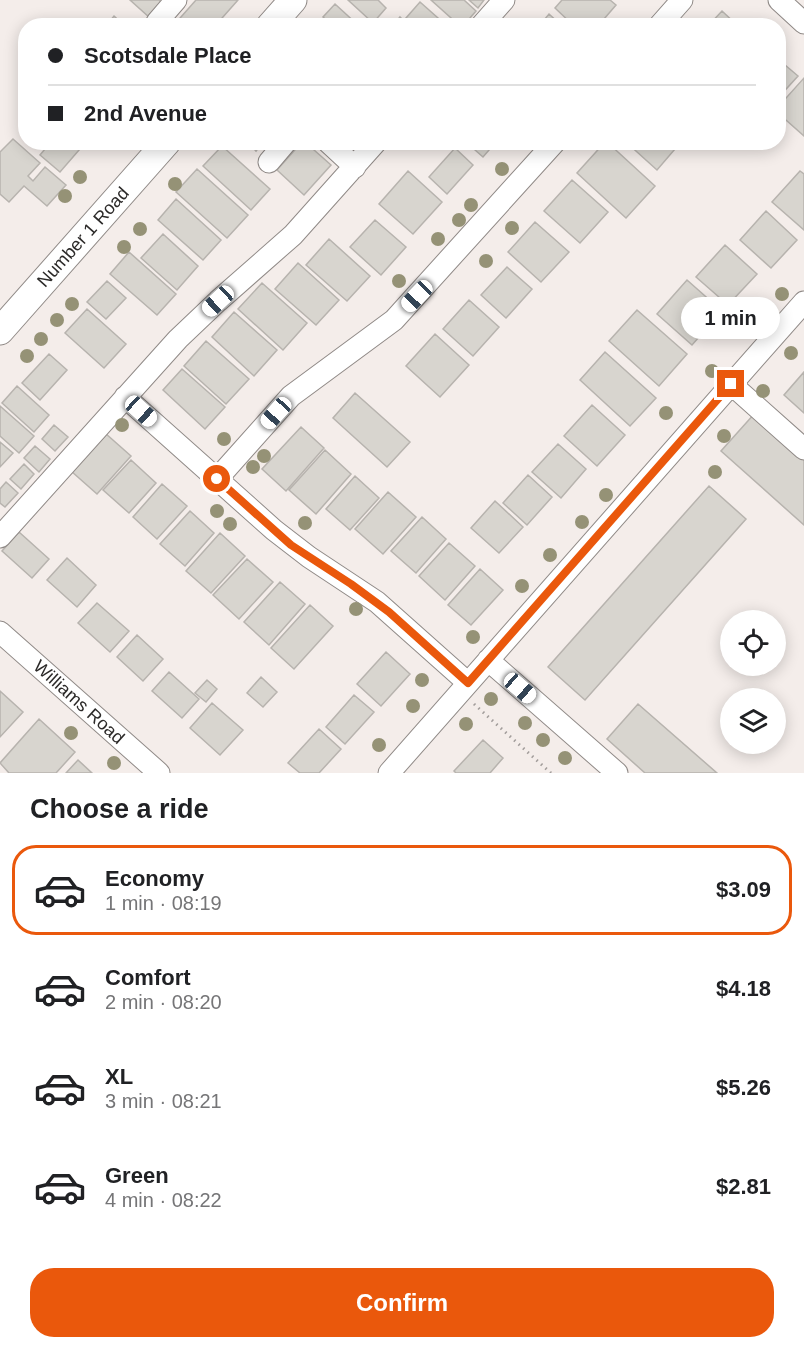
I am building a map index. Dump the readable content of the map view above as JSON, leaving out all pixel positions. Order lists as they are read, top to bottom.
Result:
{
  "streets": {
    "main road": ["Number 1 Road"],
    "street": ["Williams Road"]
  },
  "page": {
    "banner": ["Scotsdale Place", "2nd Avenue"],
    "bubble": "1 min",
    "heading": "Choose a ride",
    "list": [
      {
        "name": "Economy",
        "note": "1 min · 08:19",
        "value": "$3.09"
      },
      {
        "name": "Comfort",
        "note": "2 min · 08:20",
        "value": "$4.18"
      },
      {
        "name": "XL",
        "note": "3 min · 08:21",
        "value": "$5.26"
      },
      {
        "name": "Green",
        "note": "4 min · 08:22",
        "value": "$2.81"
      }
    ],
    "buttons": "Confirm"
  }
}
